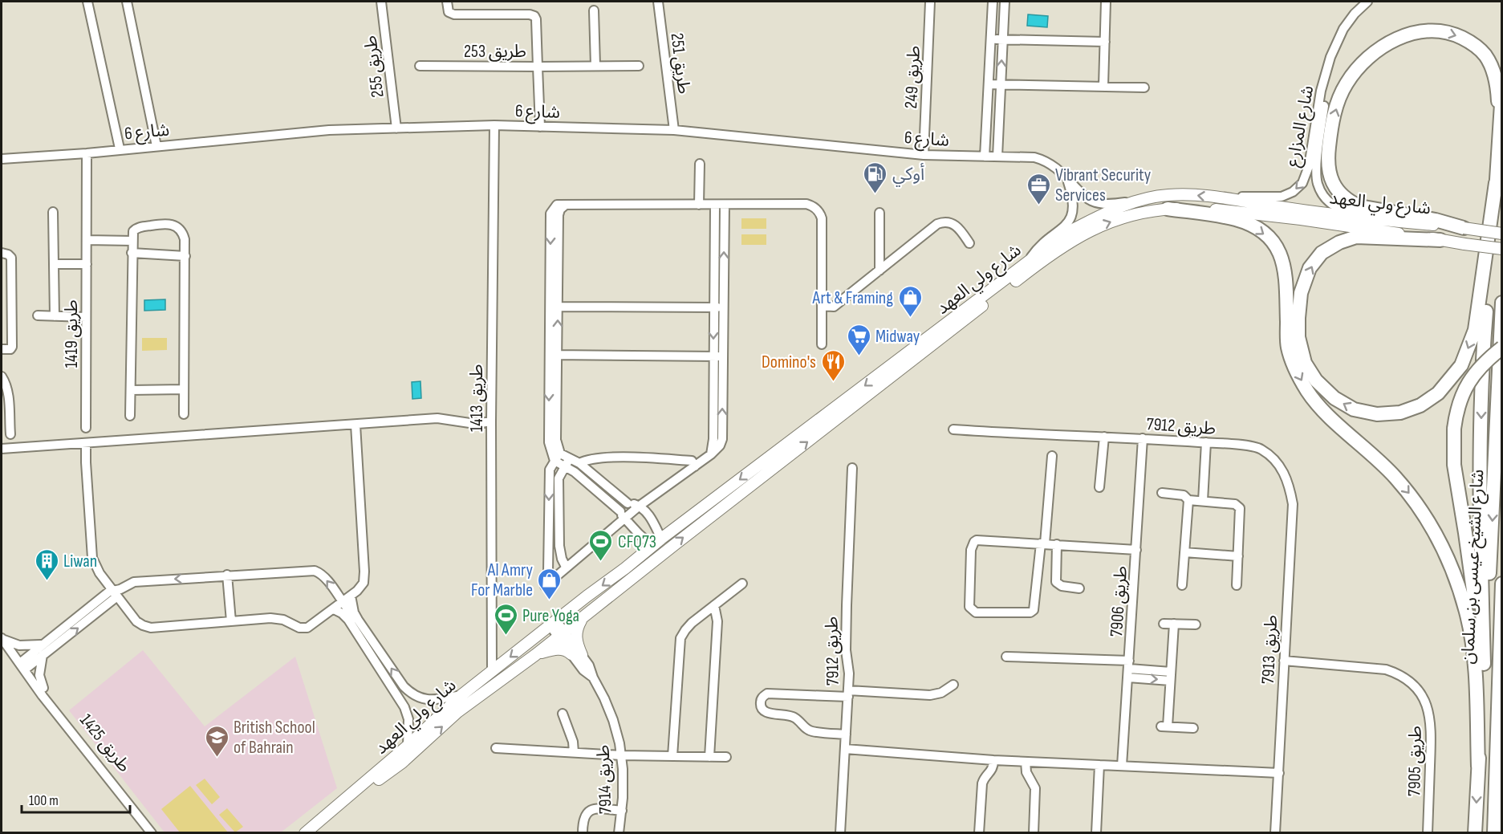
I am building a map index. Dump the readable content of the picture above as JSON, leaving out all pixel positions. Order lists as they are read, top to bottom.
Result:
{
  "streets": {
    "highway": ["شارع الشيخ عيسى بن سلمان"],
    "main road": ["شارع ولي العهد"],
    "street": [
      "طريق 253",
      "طريق 251",
      "طريق 255",
      "طريق 249",
      "شارع 6",
      "شارع المزارع",
      "طريق 1419",
      "طريق 1413",
      "طريق 7912",
      "طريق 7906",
      "طريق 7913",
      "طريق 1425",
      "طريق 7905",
      "طريق 7914"
    ]
  },
  "crossings": [
    ["طريق 251", "شارع 6"],
    ["طريق 255", "شارع 6"],
    ["طريق 249", "شارع 6"],
    ["شارع 6", "شارع ولي العهد"],
    ["شارع 6", "طريق 1419"],
    ["شارع 6", "طريق 1413"],
    ["شارع المزارع", "شارع ولي العهد"],
    ["شارع ولي العهد", "طريق 1413"],
    ["شارع ولي العهد", "طريق 7914"],
    ["طريق 7912", "طريق 7906"],
    ["طريق 7912", "طريق 7913"],
    ["طريق 7913", "طريق 7905"]
  ],
  "places": {
    "fuel station": ["أوكي"],
    "office": ["Vibrant Security Services"],
    "shop": ["Art & Framing", "Al Amry For Marble"],
    "supermarket": ["Midway"],
    "restaurant": ["Domino's"],
    "sports": ["CFQ73", "Pure Yoga"],
    "building": ["Liwan"],
    "school or university": ["British School of Bahrain"]
  },
  "scale_bar": "100 m"
}
